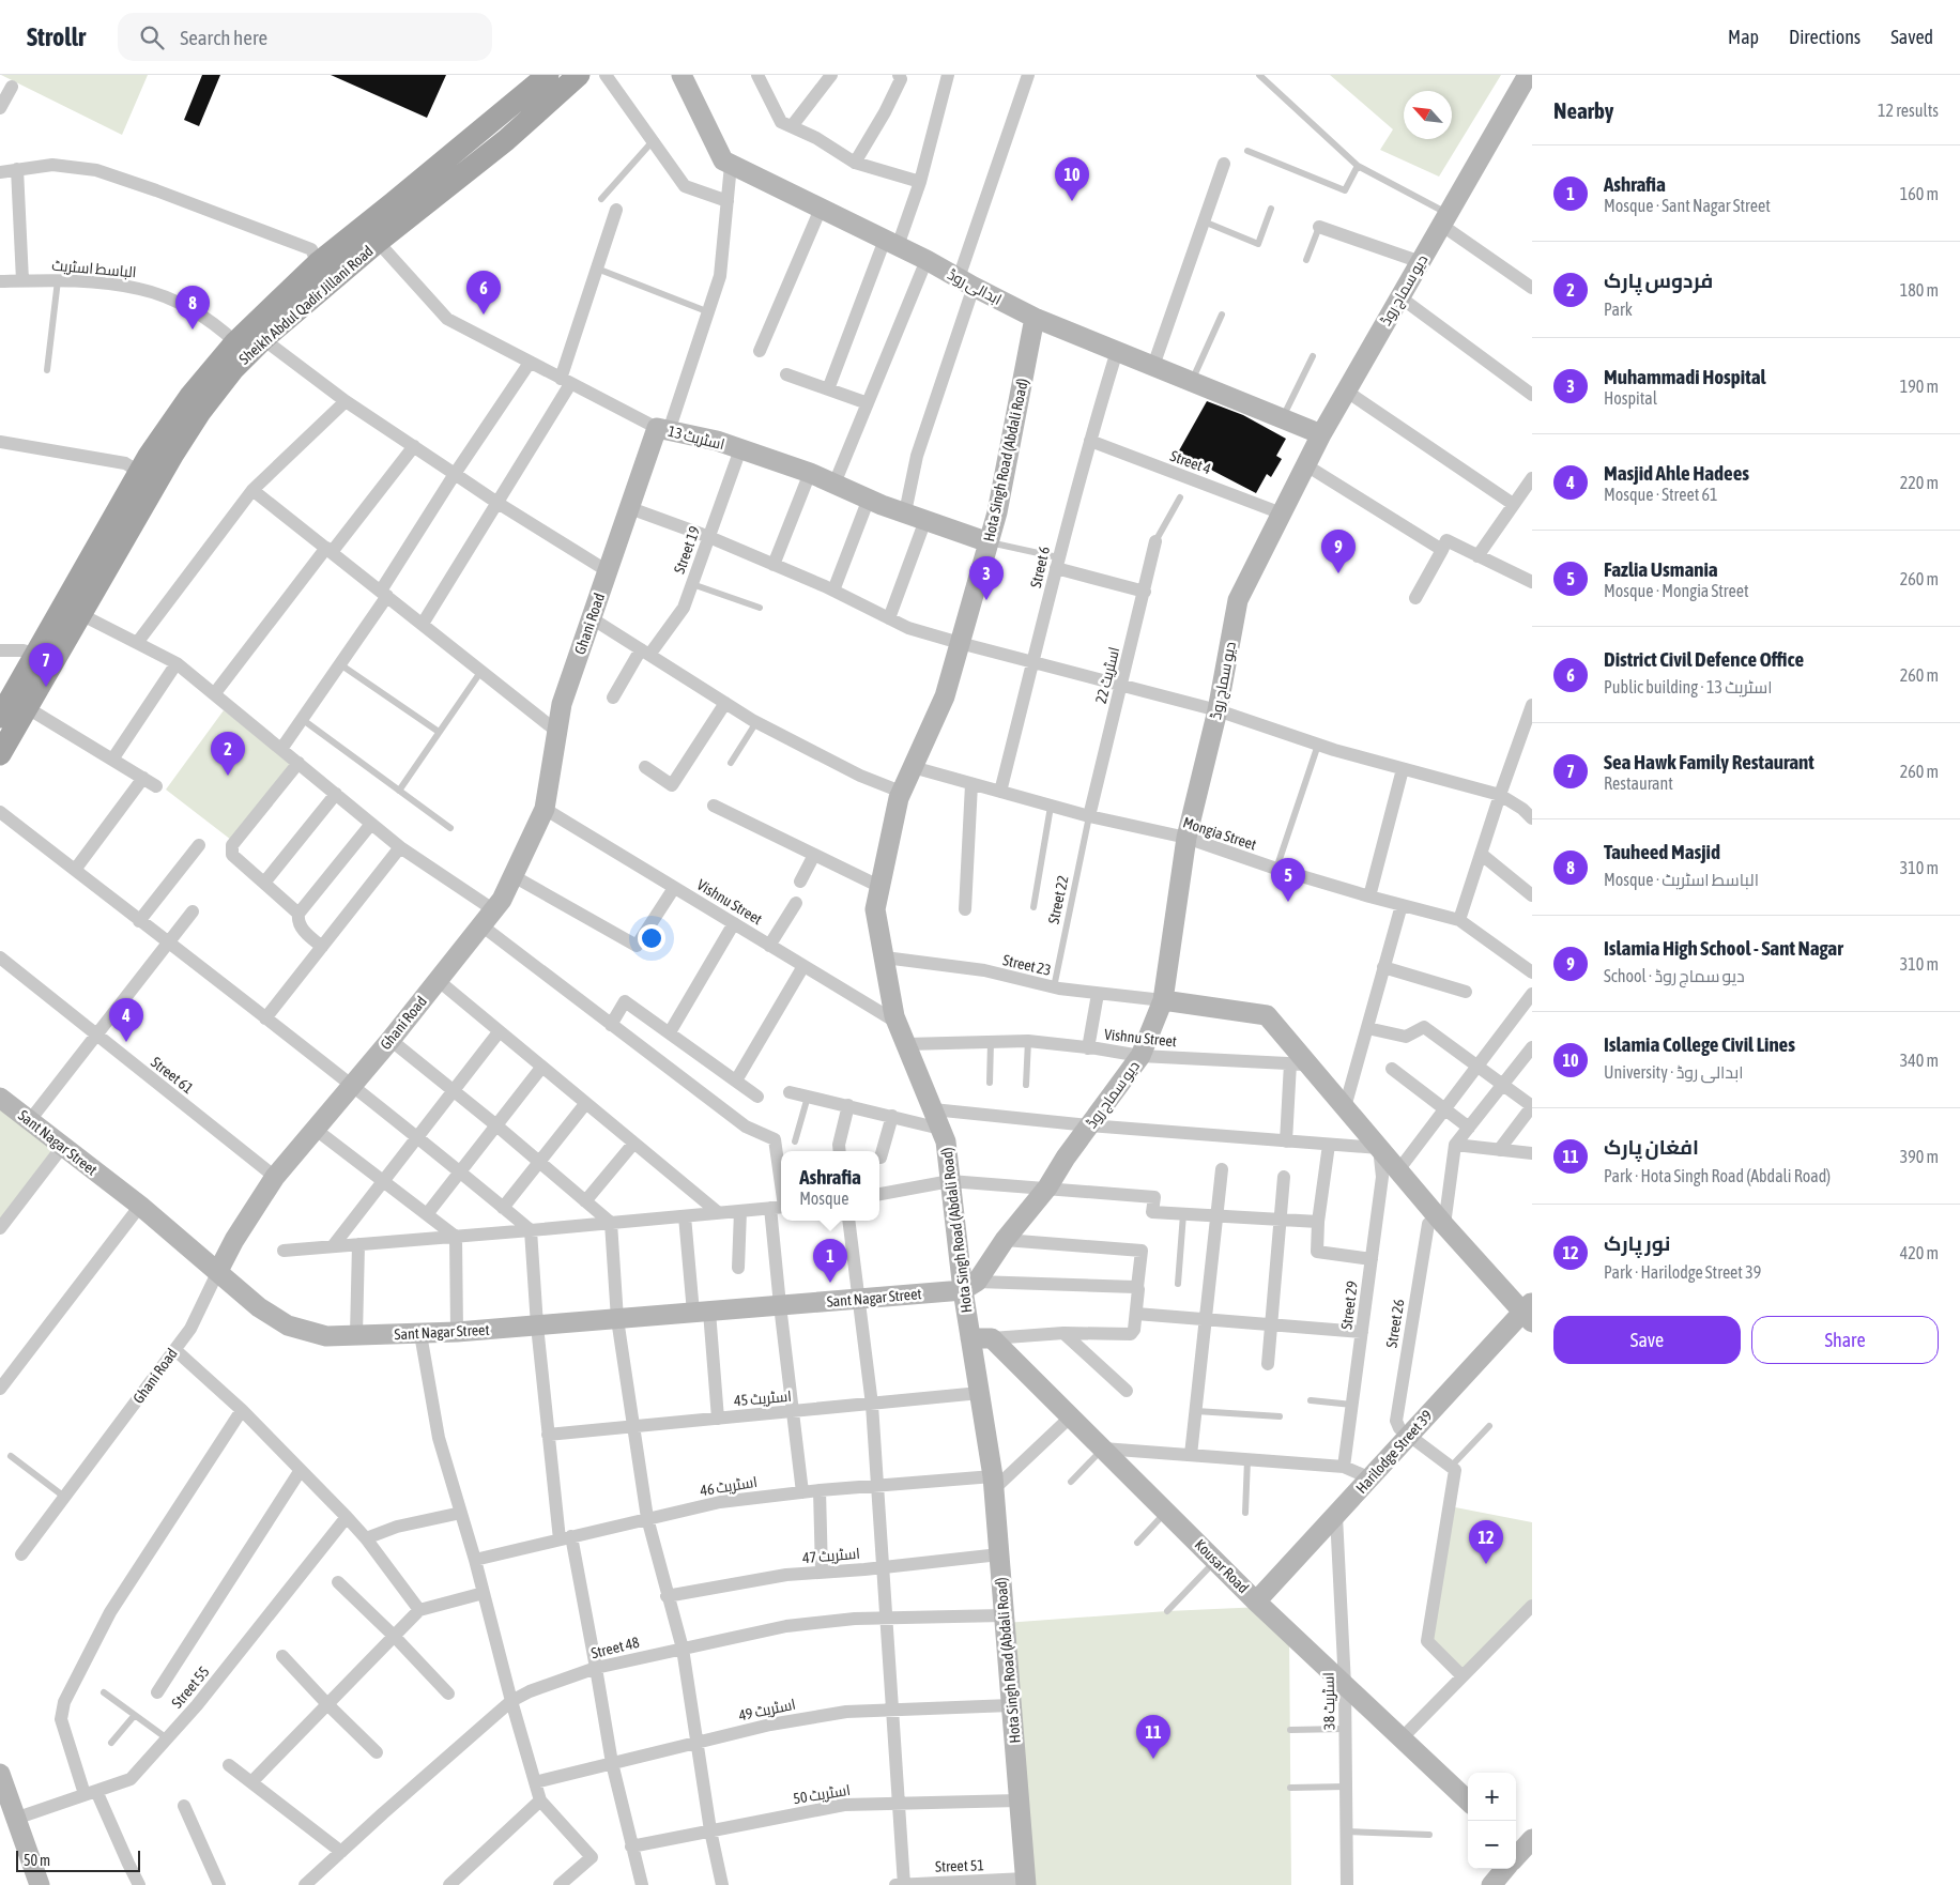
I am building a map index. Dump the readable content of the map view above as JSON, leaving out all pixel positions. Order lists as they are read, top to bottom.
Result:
{
  "streets": {
    "main road": ["Sheikh Abdul Qadir Jillani Road"],
    "street": [
      "الباسط اسٹریٹ",
      "ابدالی روڈ",
      "دیو سماج روڈ",
      "اسٹریٹ 13",
      "Hota Singh Road (Abdali Road)",
      "Street 4",
      "Street 19",
      "Street 6",
      "Ghani Road",
      "اسٹریٹ 22",
      "Mongia Street",
      "Vishnu Street",
      "Street 23",
      "Street 61",
      "Sant Nagar Street",
      "Street 29",
      "Street 26",
      "اسٹریٹ 45",
      "Harilodge Street 39",
      "اسٹریٹ 46",
      "اسٹریٹ 47",
      "Kousar Road",
      "Street 48",
      "Street 55",
      "اسٹریٹ 38",
      "اسٹریٹ 49",
      "اسٹریٹ 50",
      "Street 51"
    ],
    "lane": ["Street 22"]
  },
  "crossings": [
    ["الباسط اسٹریٹ", "Sheikh Abdul Qadir Jillani Road"],
    ["ابدالی روڈ", "دیو سماج روڈ"],
    ["ابدالی روڈ", "Hota Singh Road (Abdali Road)"],
    ["ابدالی روڈ", "Street 6"],
    ["دیو سماج روڈ", "Hota Singh Road (Abdali Road)"],
    ["دیو سماج روڈ", "Street 4"],
    ["دیو سماج روڈ", "Mongia Street"],
    ["دیو سماج روڈ", "Vishnu Street"],
    ["دیو سماج روڈ", "Street 23"],
    ["دیو سماج روڈ", "Sant Nagar Street"],
    ["Sheikh Abdul Qadir Jillani Road", "اسٹریٹ 13"],
    ["اسٹریٹ 13", "Hota Singh Road (Abdali Road)"],
    ["اسٹریٹ 13", "Street 19"],
    ["اسٹریٹ 13", "Street 6"],
    ["اسٹریٹ 13", "Ghani Road"],
    ["Hota Singh Road (Abdali Road)", "Mongia Street"],
    ["Hota Singh Road (Abdali Road)", "Vishnu Street"],
    ["Hota Singh Road (Abdali Road)", "Street 23"],
    ["Hota Singh Road (Abdali Road)", "Sant Nagar Street"],
    ["Hota Singh Road (Abdali Road)", "اسٹریٹ 45"],
    ["Hota Singh Road (Abdali Road)", "اسٹریٹ 46"],
    ["Hota Singh Road (Abdali Road)", "اسٹریٹ 47"],
    ["Hota Singh Road (Abdali Road)", "Street 48"],
    ["Hota Singh Road (Abdali Road)", "اسٹریٹ 49"],
    ["Hota Singh Road (Abdali Road)", "اسٹریٹ 50"],
    ["Hota Singh Road (Abdali Road)", "Street 51"],
    ["Street 4", "Street 6"],
    ["Street 6", "Mongia Street"],
    ["Ghani Road", "Vishnu Street"],
    ["Ghani Road", "Street 61"],
    ["Ghani Road", "Sant Nagar Street"],
    ["اسٹریٹ 22", "Mongia Street"],
    ["اسٹریٹ 22", "Street 22"],
    ["Mongia Street", "Street 22"],
    ["Street 22", "Street 23"],
    ["Street 26", "Harilodge Street 39"],
    ["Harilodge Street 39", "Kousar Road"],
    ["Harilodge Street 39", "اسٹریٹ 38"],
    ["Kousar Road", "اسٹریٹ 38"]
  ],
  "scale_bar": "50 m",
  "north": "top left",
  "page": {
    "header": "Strollr",
    "search": "Search here",
    "nav": ["Map", "Directions", "Saved"],
    "heading": ["Nearby", "12 results"],
    "list": [
      {
        "mark": "1",
        "name": "Ashrafia",
        "note": "Mosque · Sant Nagar Street",
        "value": "160 m"
      },
      {
        "mark": "2",
        "name": "فردوس پارک",
        "note": "Park",
        "value": "180 m"
      },
      {
        "mark": "3",
        "name": "Muhammadi Hospital",
        "note": "Hospital",
        "value": "190 m"
      },
      {
        "mark": "4",
        "name": "Masjid Ahle Hadees",
        "note": "Mosque · Street 61",
        "value": "220 m"
      },
      {
        "mark": "5",
        "name": "Fazlia Usmania",
        "note": "Mosque · Mongia Street",
        "value": "260 m"
      },
      {
        "mark": "6",
        "name": "District Civil Defence Office",
        "note": "Public building · اسٹریٹ 13",
        "value": "260 m"
      },
      {
        "mark": "7",
        "name": "Sea Hawk Family Restaurant",
        "note": "Restaurant",
        "value": "260 m"
      },
      {
        "mark": "8",
        "name": "Tauheed Masjid",
        "note": "Mosque · الباسط اسٹریٹ",
        "value": "310 m"
      },
      {
        "mark": "9",
        "name": "Islamia High School - Sant Nagar",
        "note": "School · دیو سماج روڈ",
        "value": "310 m"
      },
      {
        "mark": "10",
        "name": "Islamia College Civil Lines",
        "note": "University · ابدالی روڈ",
        "value": "340 m"
      },
      {
        "mark": "11",
        "name": "افغان پارک",
        "note": "Park · Hota Singh Road (Abdali Road)",
        "value": "390 m"
      },
      {
        "mark": "12",
        "name": "نور پارک",
        "note": "Park · Harilodge Street 39",
        "value": "420 m"
      }
    ],
    "pins": [
      "10",
      "6",
      "8",
      "9",
      "3",
      "7",
      "2",
      "5",
      "4",
      "1",
      "12",
      "11"
    ],
    "popup": ["Ashrafia", "Mosque"],
    "buttons": ["Save", "Share"],
    "map_buttons": ["+", "−"],
    "scale": "50 m"
  }
}
